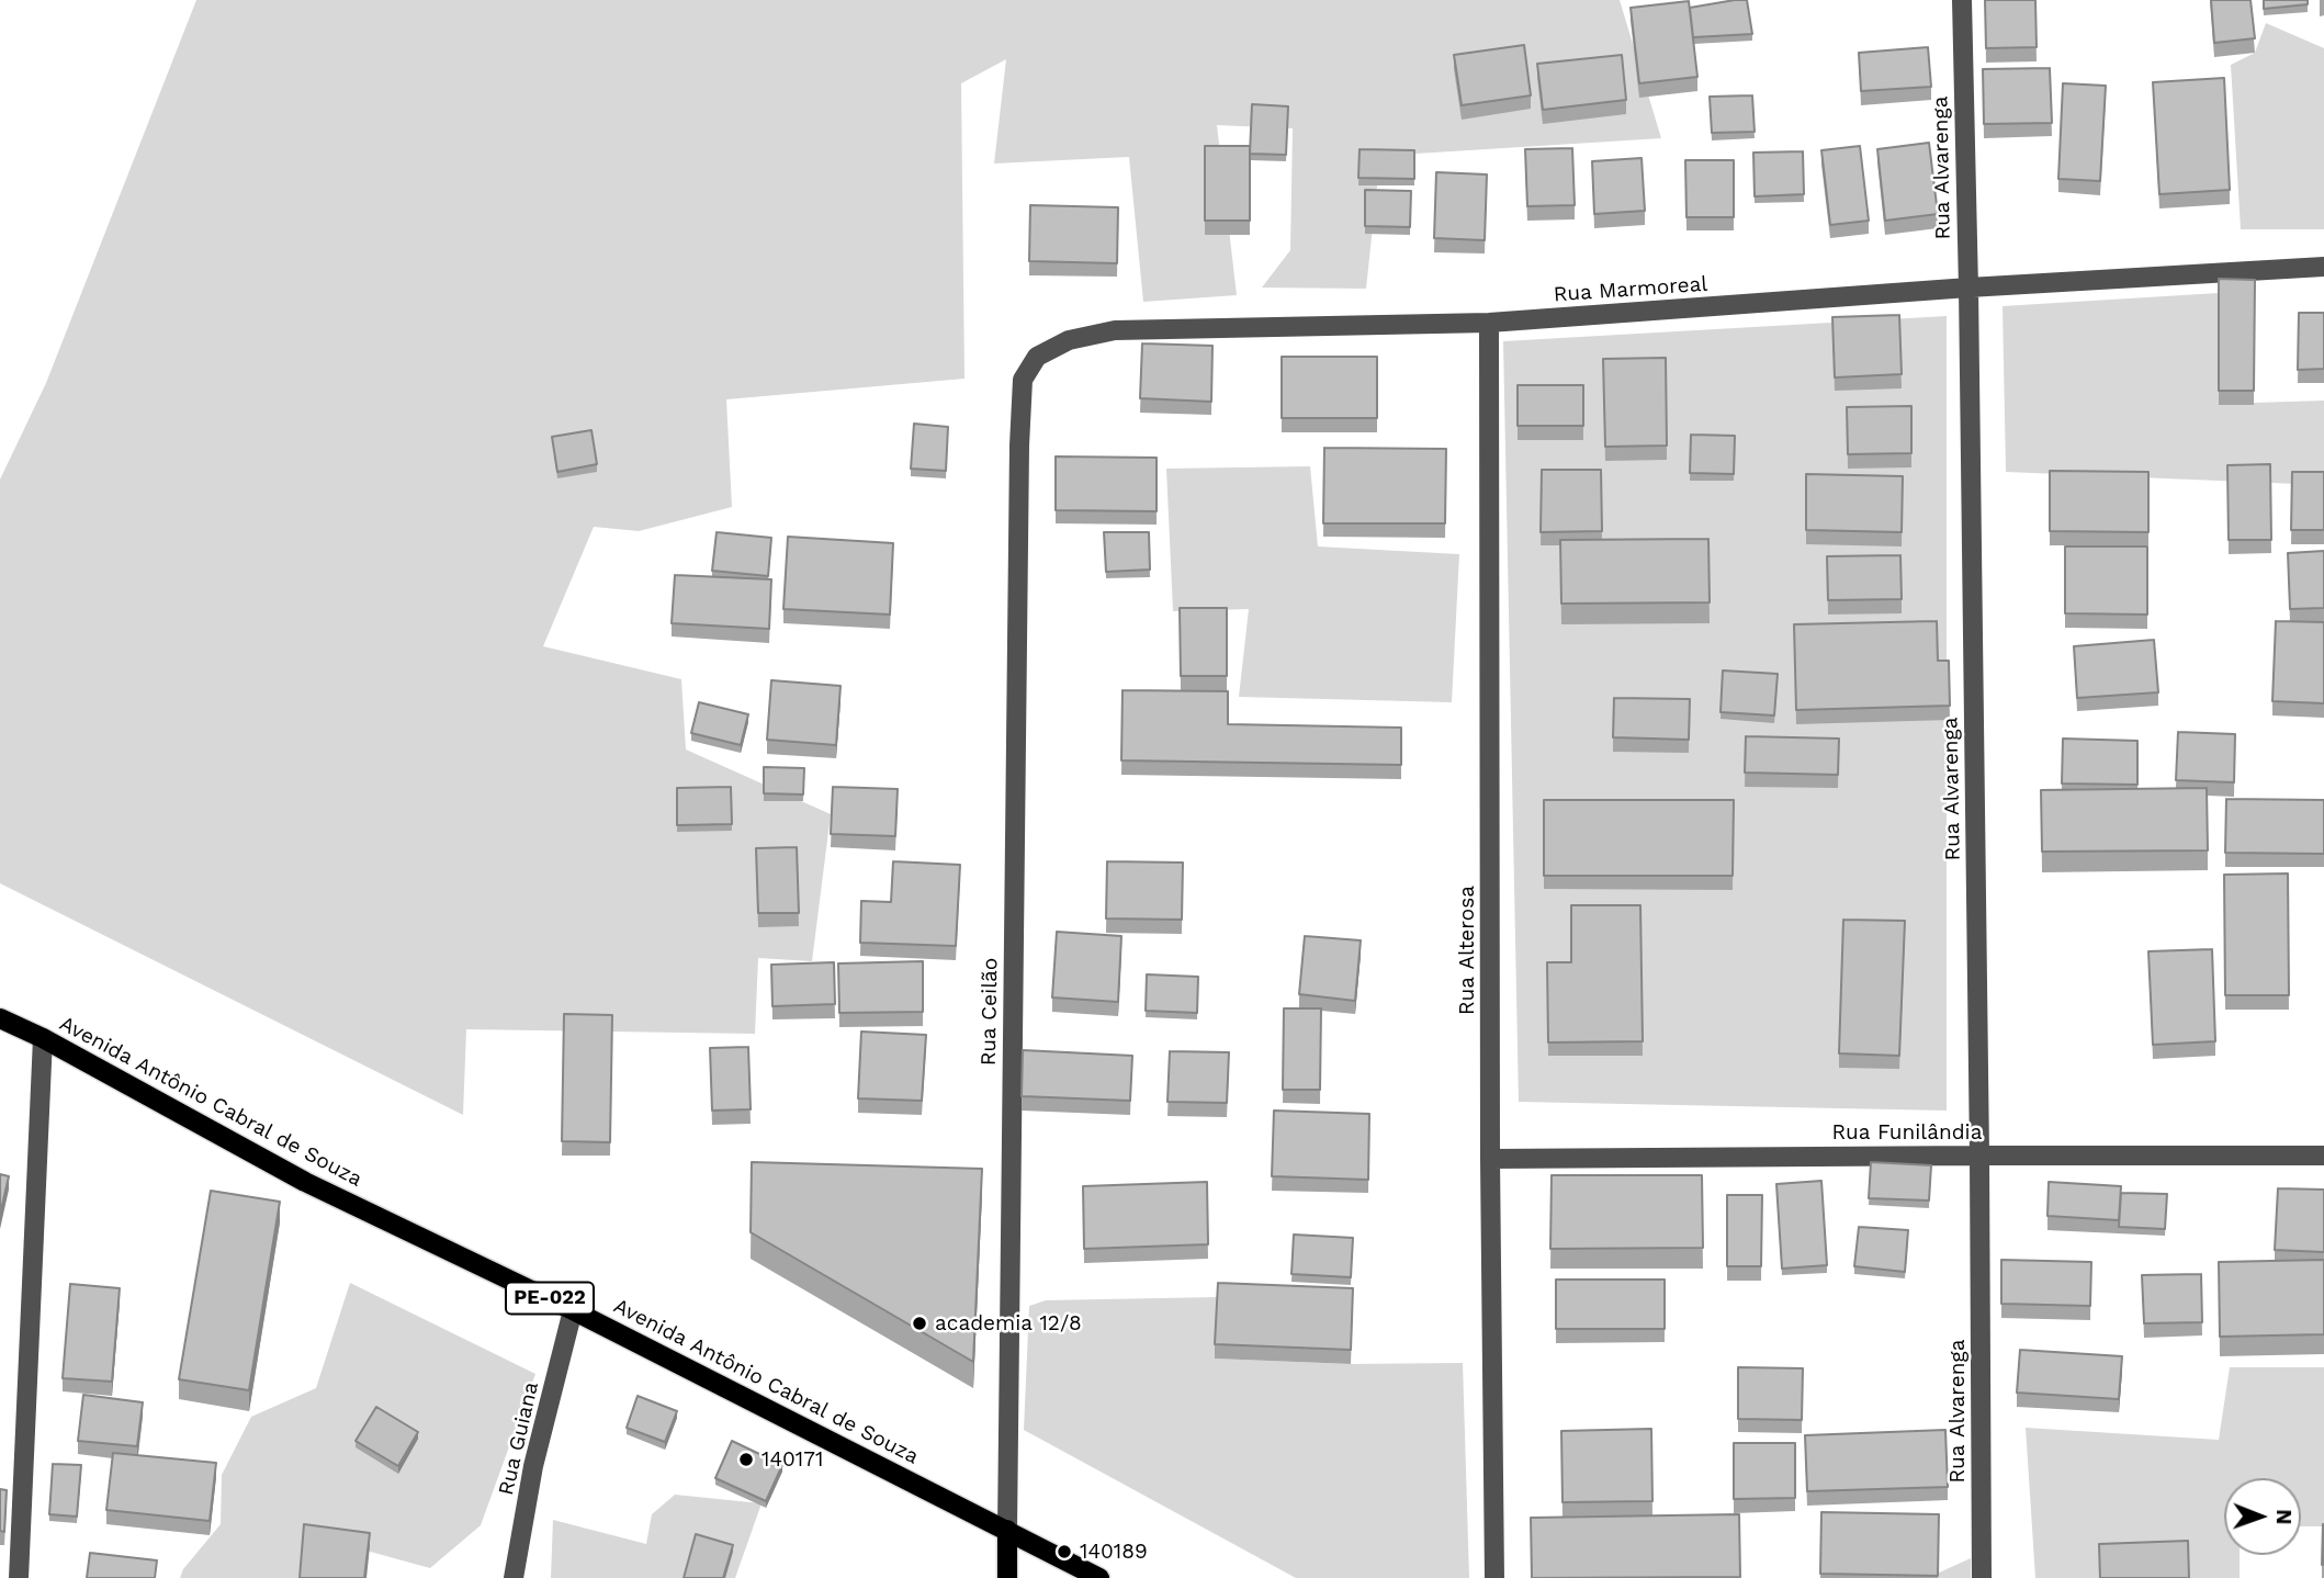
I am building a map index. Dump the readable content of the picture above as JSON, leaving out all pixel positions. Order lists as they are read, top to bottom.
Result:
{
  "streets": {
    "main road": ["Rua Ceilão", "Avenida Antônio Cabral de Souza", "PE-022"],
    "street": [
      "Rua Alvarenga",
      "Rua Marmoreal",
      "Rua Alterosa",
      "Rua Funilândia",
      "Rua Guiana"
    ]
  },
  "crossings": [
    ["Rua Alvarenga", "Rua Marmoreal"],
    ["Rua Alvarenga", "Rua Funilândia"],
    ["Rua Marmoreal", "Rua Alterosa"],
    ["Rua Marmoreal", "Rua Ceilão"],
    ["Rua Alterosa", "Rua Funilândia"],
    ["Rua Ceilão", "Avenida Antônio Cabral de Souza"],
    ["Avenida Antônio Cabral de Souza", "Rua Guiana"]
  ],
  "places": ["academia 12/8", "140171", "140189"],
  "north": "right"
}
